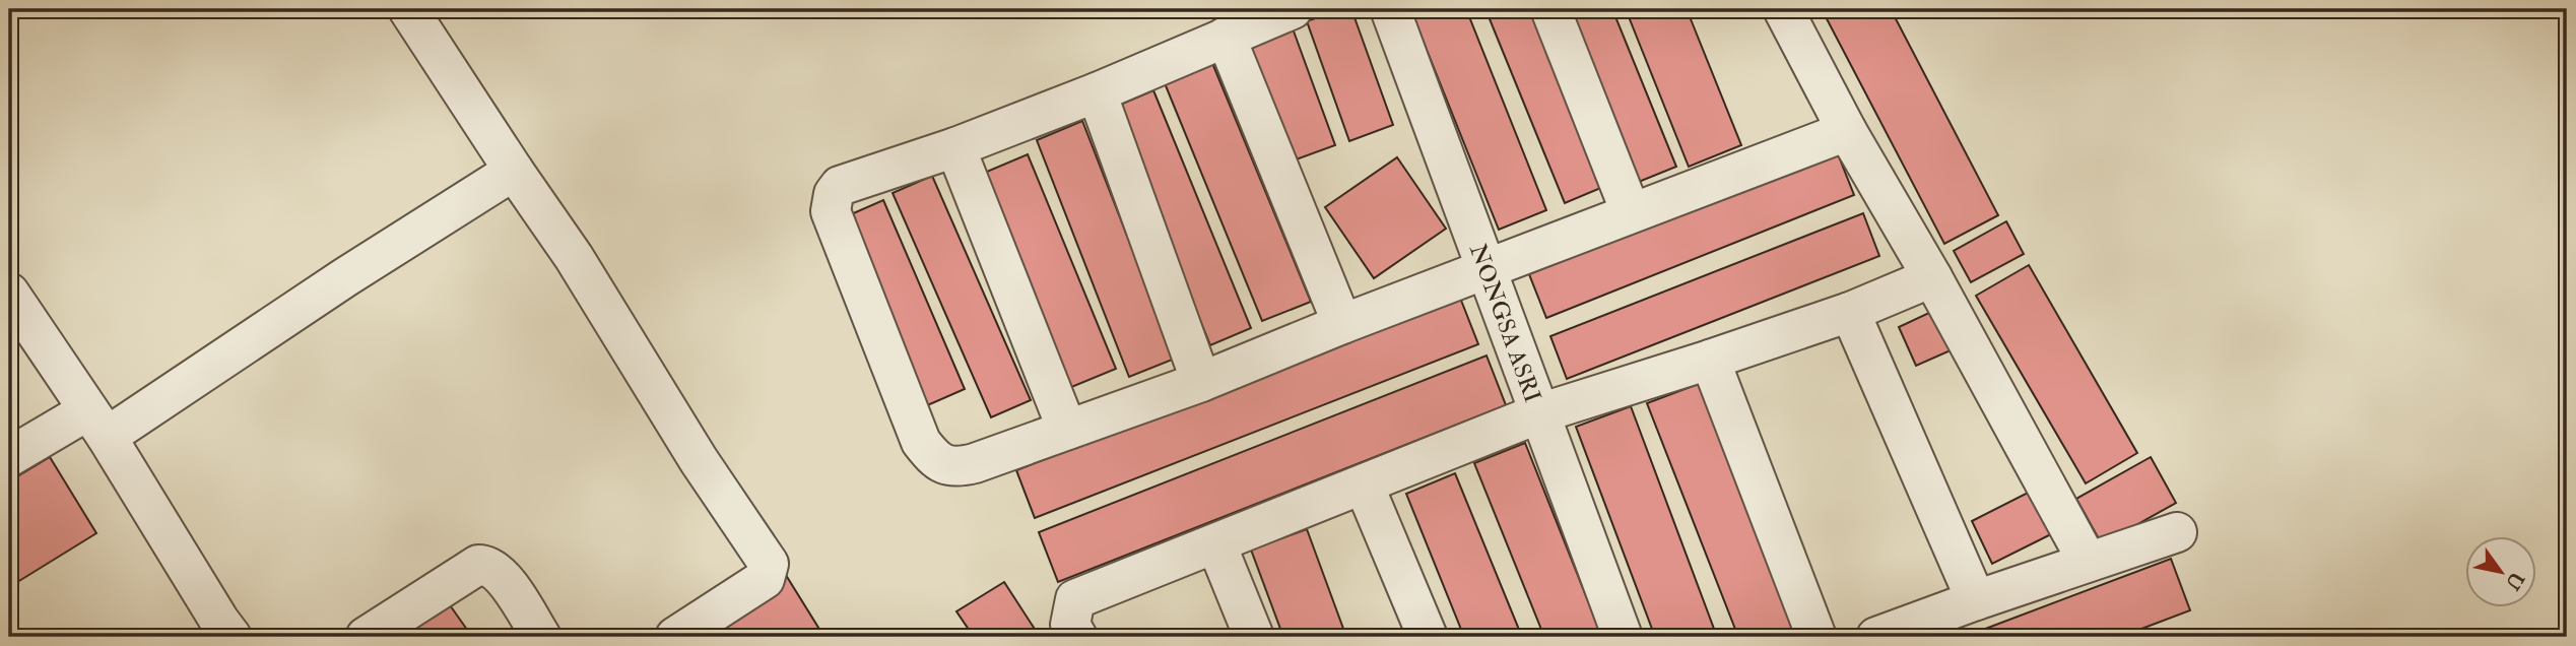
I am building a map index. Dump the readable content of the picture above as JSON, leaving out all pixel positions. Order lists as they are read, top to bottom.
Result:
{
  "streets": {
    "street": ["NONGSA ASRI"]
  },
  "north": "bottom right"
}
